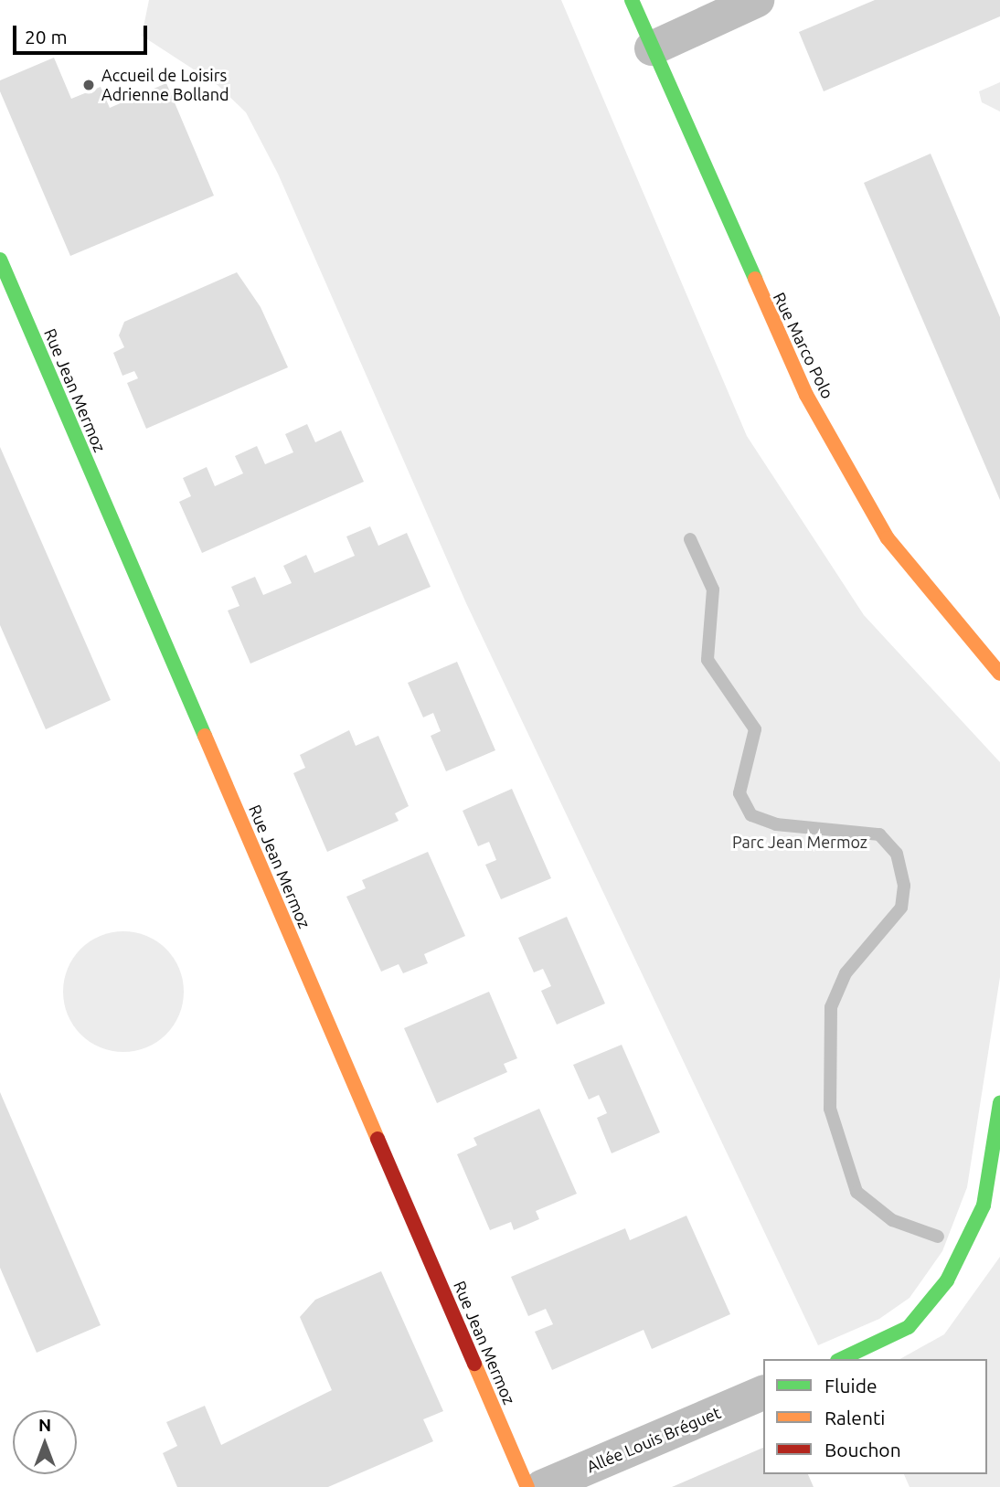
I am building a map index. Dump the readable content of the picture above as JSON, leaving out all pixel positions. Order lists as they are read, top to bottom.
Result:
{
  "streets": {
    "street": ["Rue Marco Polo", "Rue Jean Mermoz", "Allée Louis Bréguet"]
  },
  "parks": ["Parc Jean Mermoz"],
  "places": ["Accueil de Loisirs Adrienne Bolland"],
  "legend": ["Fluide", "Ralenti", "Bouchon"],
  "scale_bar": "20 m",
  "north": "top"
}
